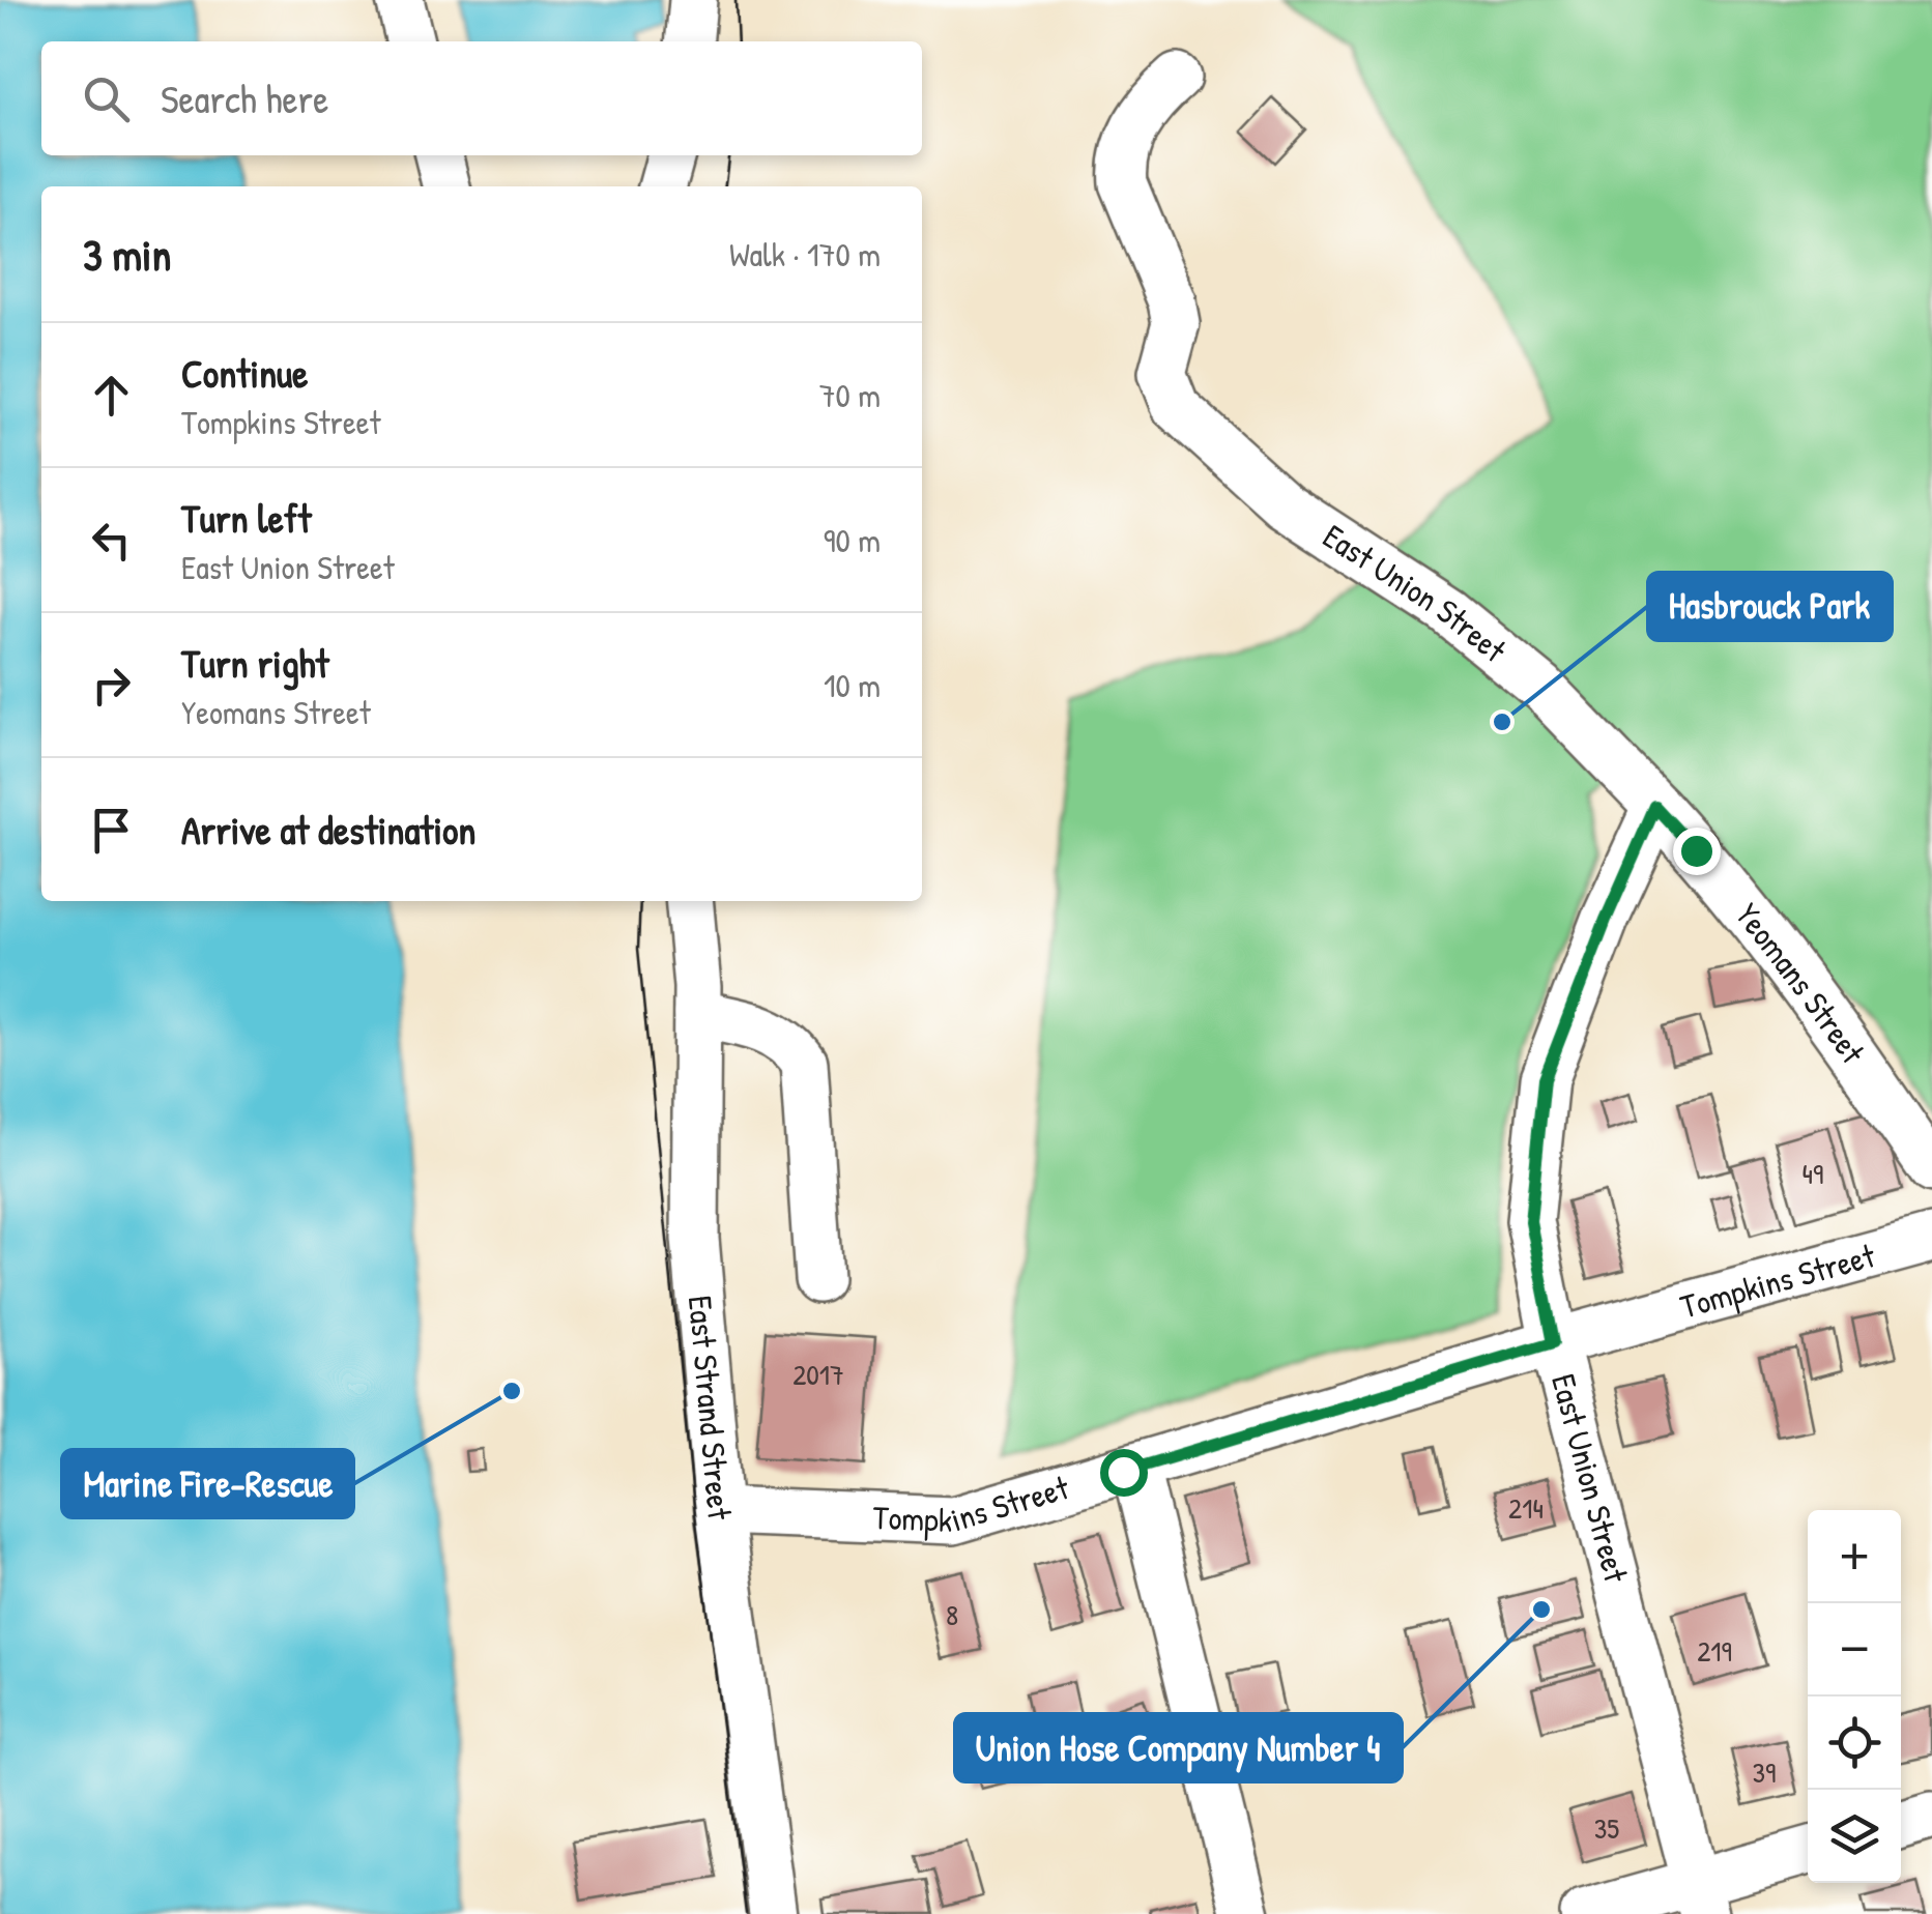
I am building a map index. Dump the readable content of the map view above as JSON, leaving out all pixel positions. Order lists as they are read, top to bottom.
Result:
{
  "streets": {
    "street": [
      "East Union Street",
      "Yeomans Street",
      "Tompkins Street",
      "East Strand Street"
    ]
  },
  "crossings": [
    ["East Union Street", "Yeomans Street"],
    ["East Union Street", "Tompkins Street"],
    ["Tompkins Street", "East Strand Street"]
  ],
  "places": ["Hasbrouck Park", "Marine Fire-Rescue", "Union Hose Company Number 4"],
  "house_numbers": [
    "49",
    "2017",
    "214",
    "8",
    "219",
    "39",
    "35"
  ],
  "page": {
    "search": "Search here",
    "heading": ["3 min", "Walk · 170 m"],
    "list": [
      ["Continue", "Tompkins Street", "70 m"],
      ["Turn left", "East Union Street", "90 m"],
      ["Turn right", "Yeomans Street", "10 m"],
      "Arrive at destination"
    ],
    "map_buttons": ["+", "−"]
  }
}
